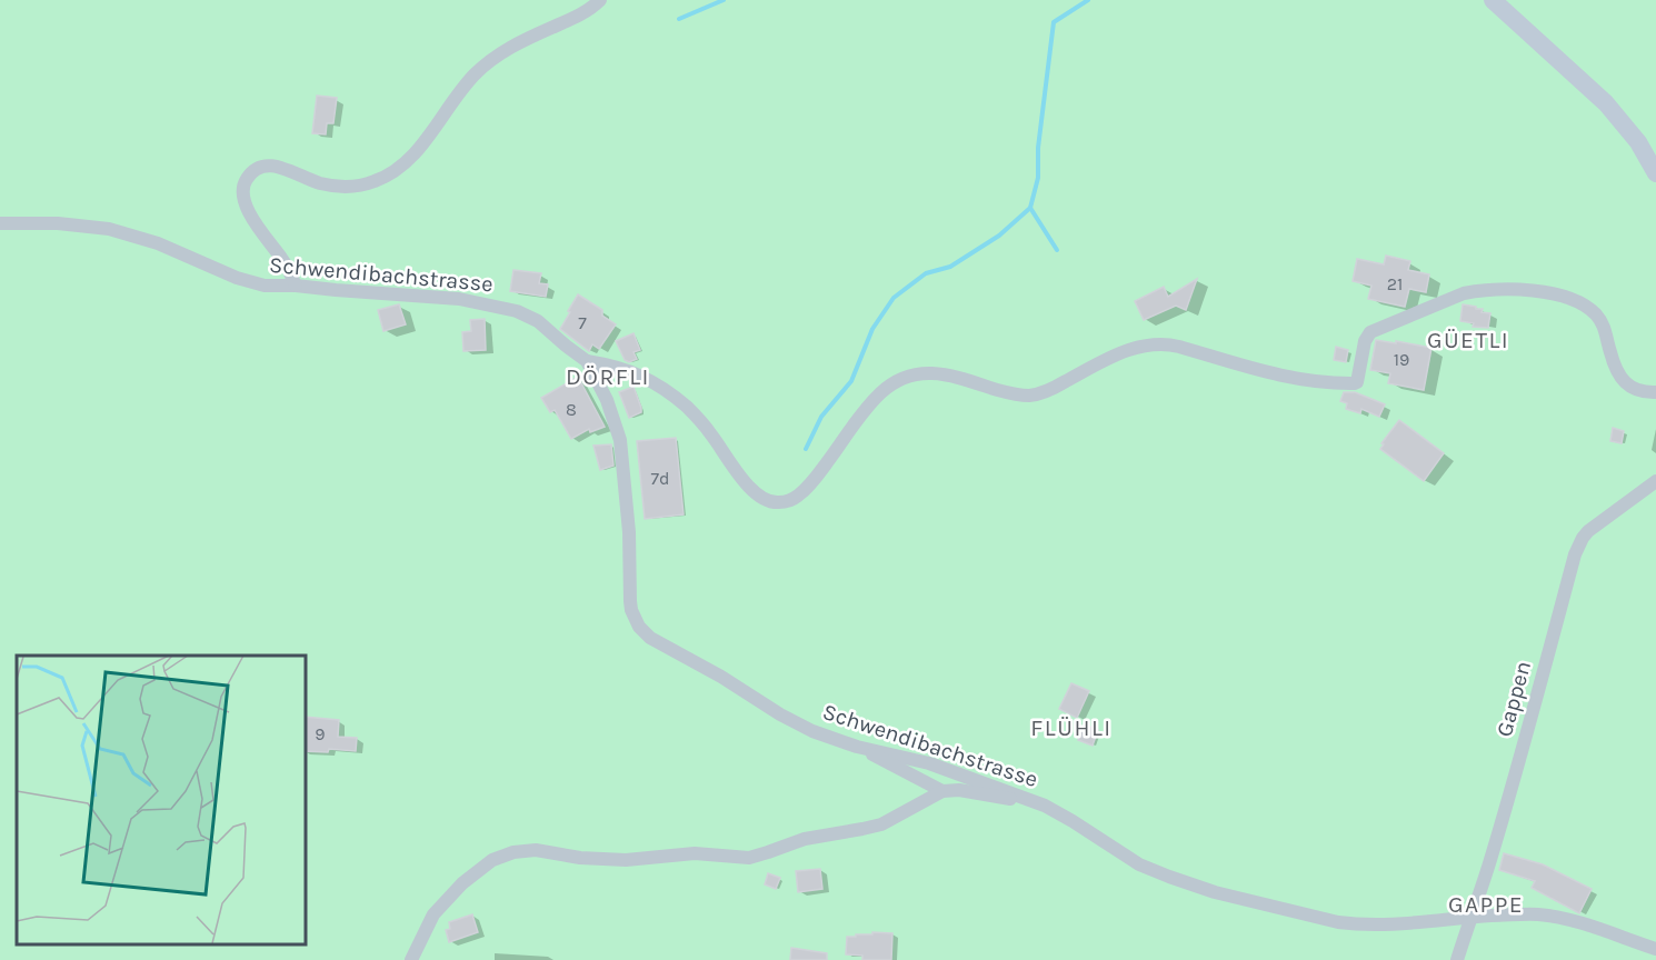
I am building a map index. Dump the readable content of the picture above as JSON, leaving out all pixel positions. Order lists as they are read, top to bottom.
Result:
{
  "streets": {
    "street": ["Schwendibachstrasse", "Gappen"]
  },
  "crossings": [
    ["Schwendibachstrasse", "Gappen"]
  ],
  "districts": [
    "GÜETLI",
    "DÖRFLI",
    "FLÜHLI",
    "GAPPE"
  ],
  "house_numbers": [
    "21",
    "7",
    "19",
    "8",
    "7d",
    "9"
  ]
}
